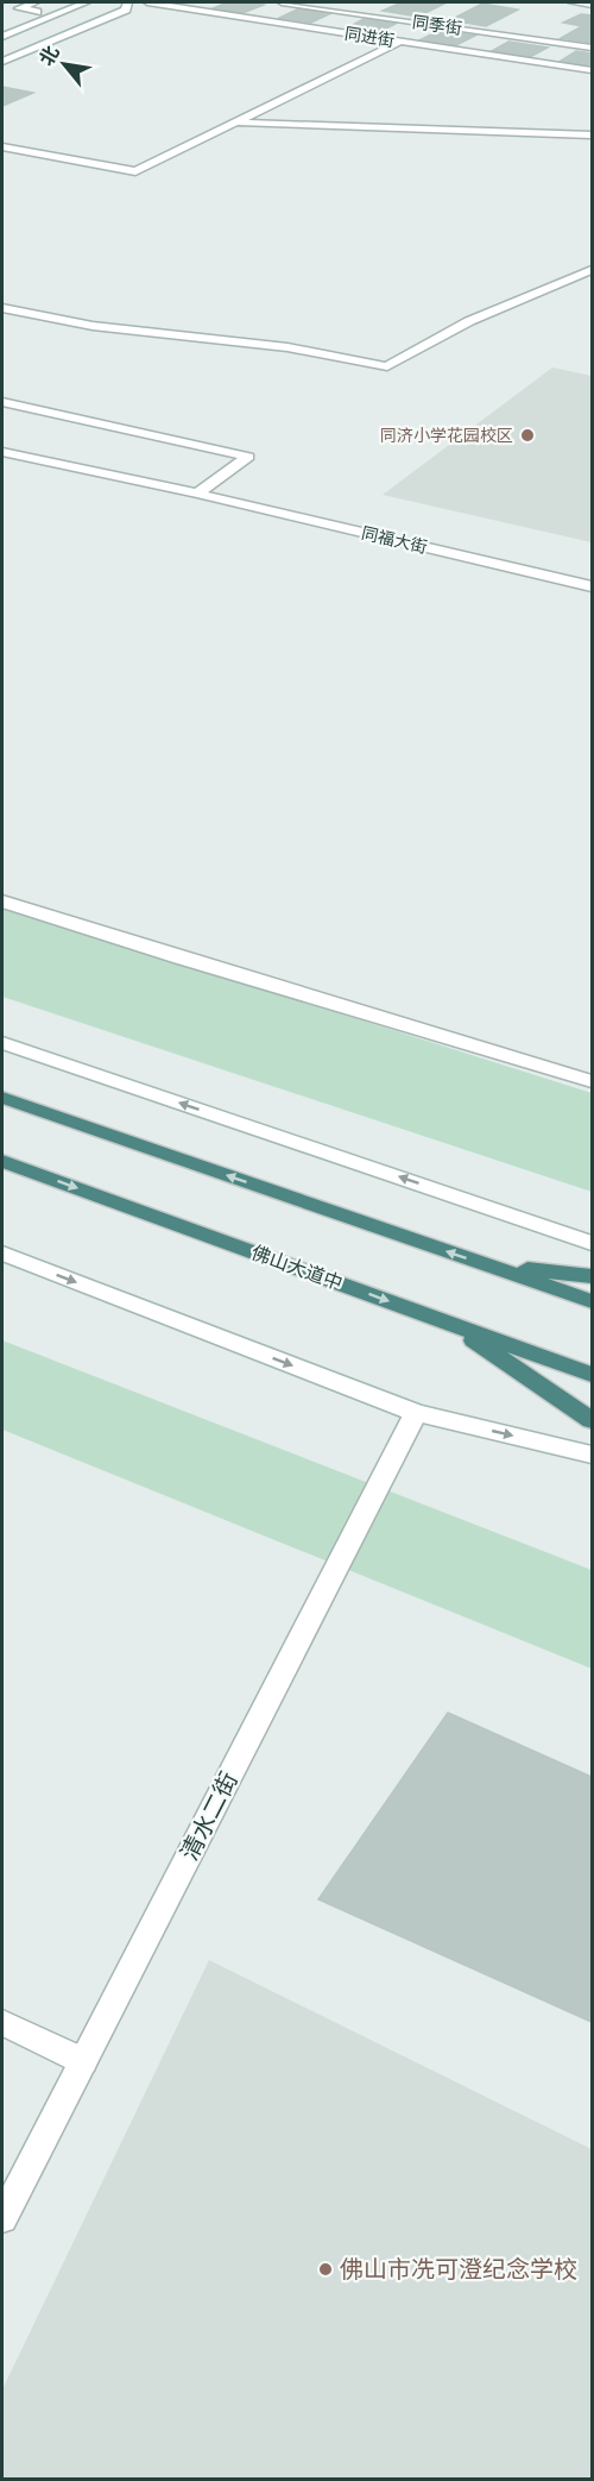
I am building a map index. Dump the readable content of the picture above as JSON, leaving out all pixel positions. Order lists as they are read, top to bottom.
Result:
{
  "streets": {
    "highway": ["佛山大道中"],
    "street": [
      "同季街",
      "同进街",
      "同福大街",
      "清水二街"
    ]
  },
  "places": ["同济小学花园校区", "佛山市冼可澄纪念学校"],
  "north": "top left"
}
